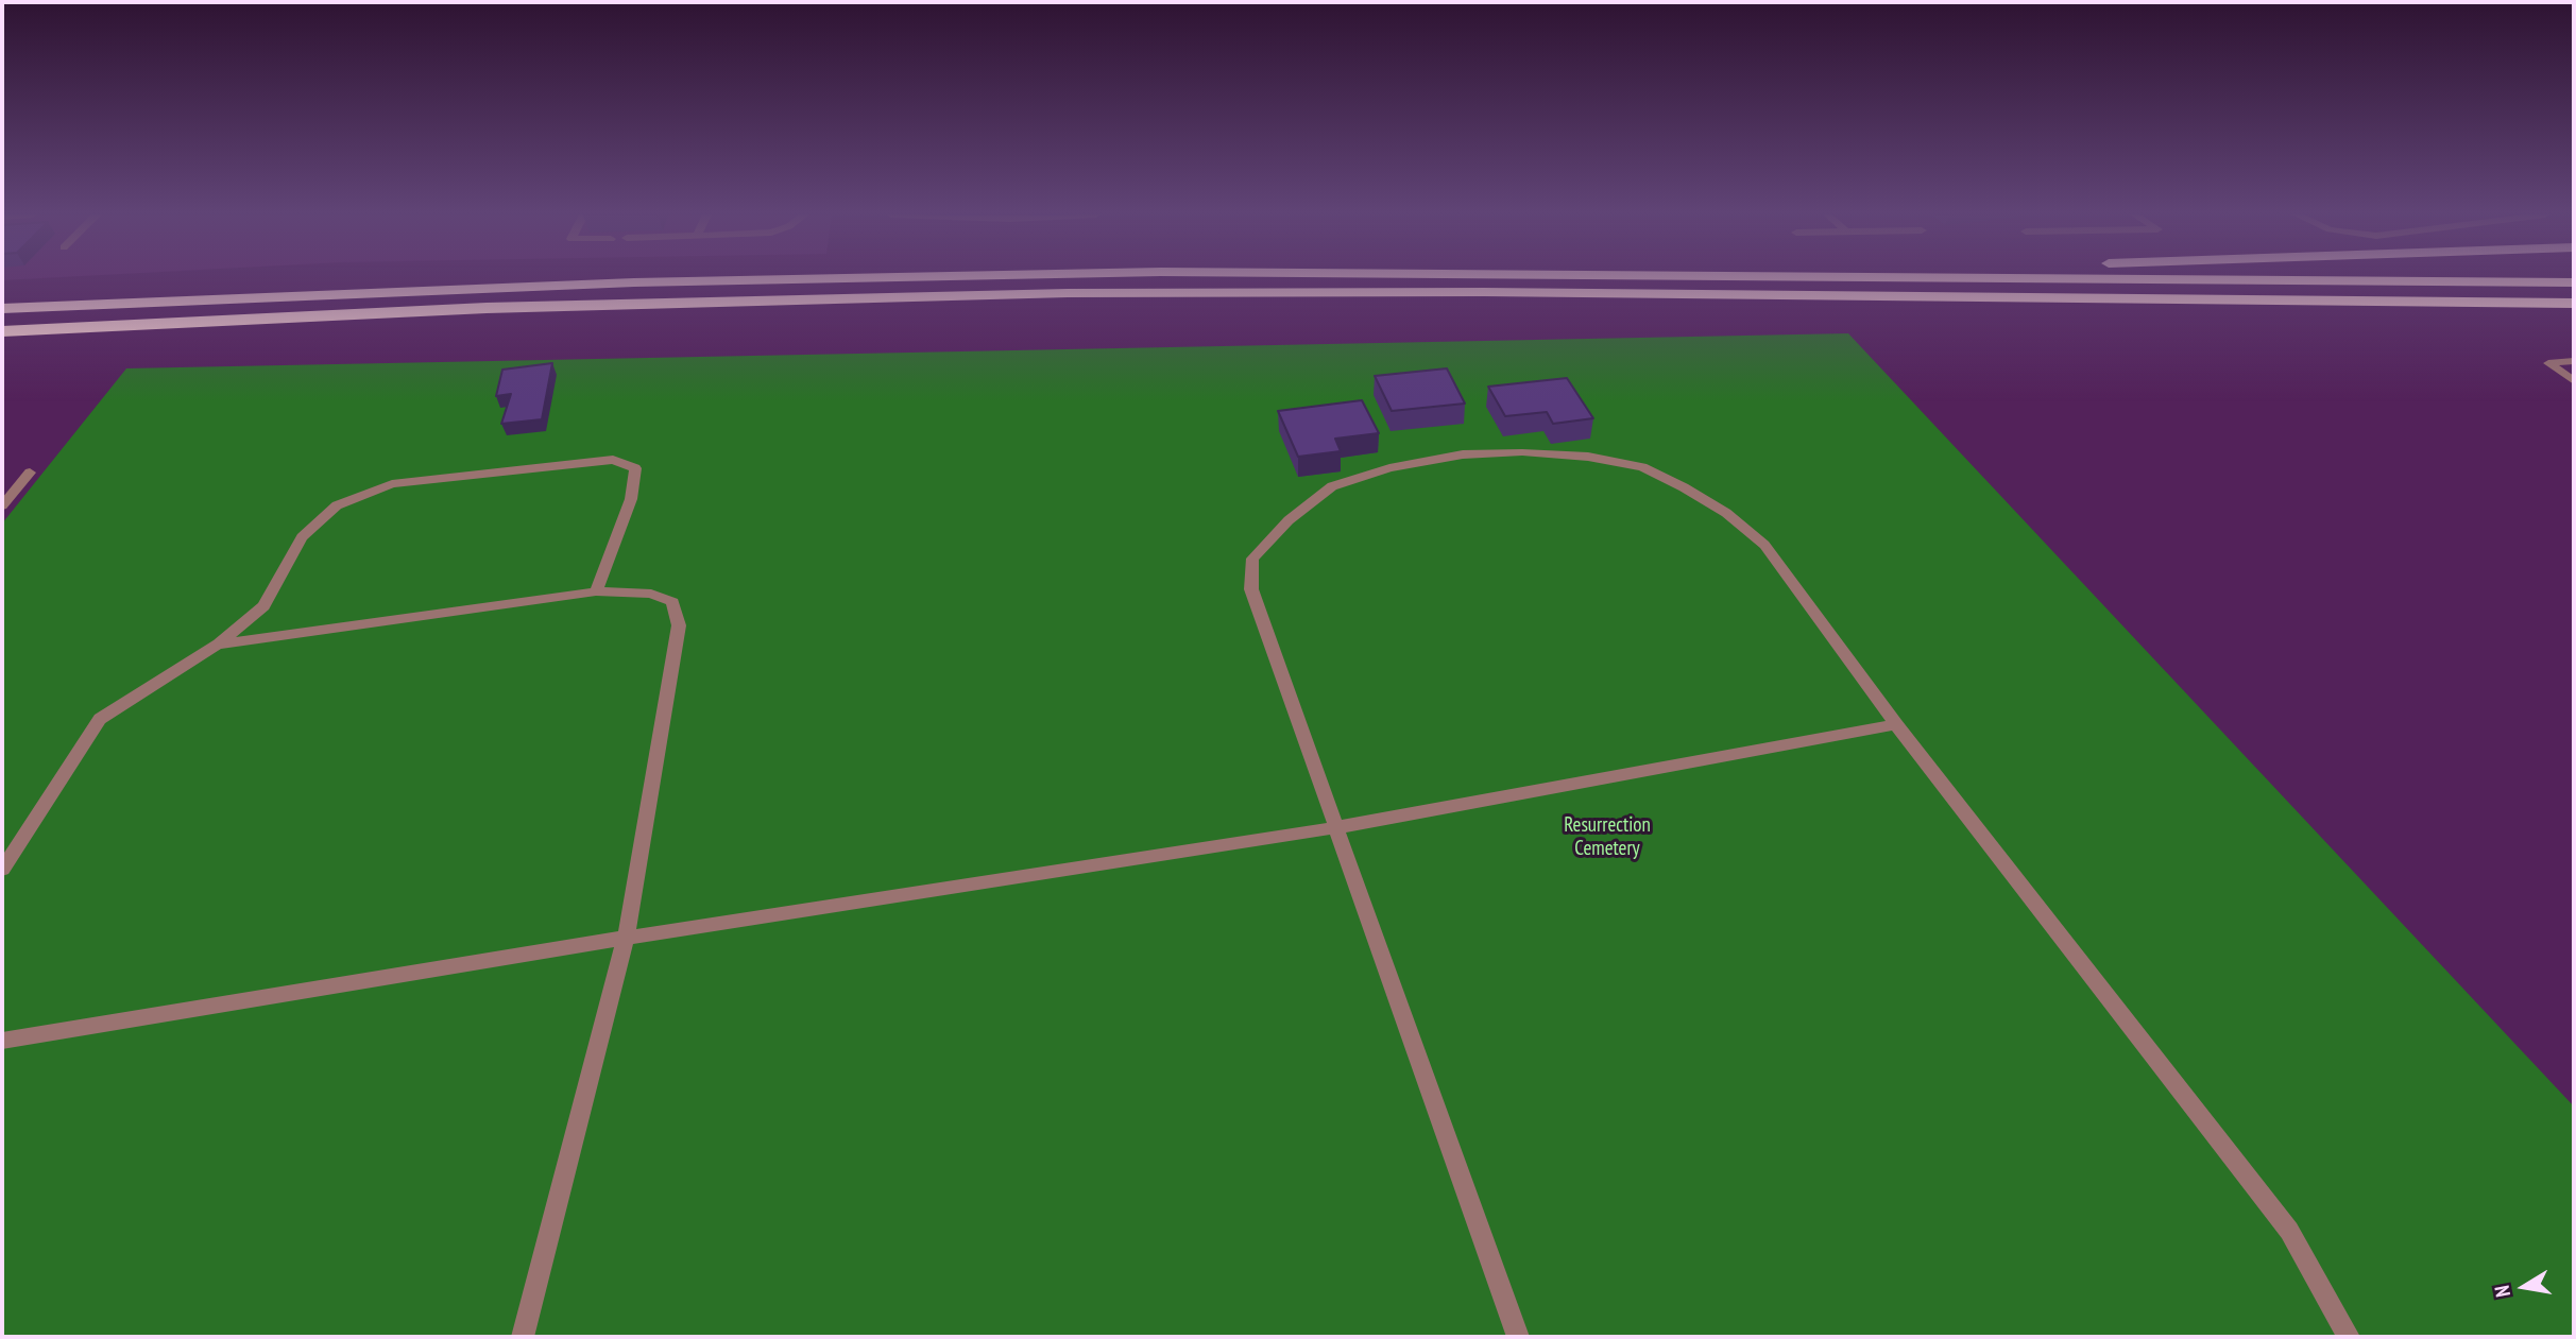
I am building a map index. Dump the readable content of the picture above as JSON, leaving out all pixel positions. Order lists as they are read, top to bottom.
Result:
{
  "parks": ["Resurrection Cemetery"],
  "north": "left"
}
